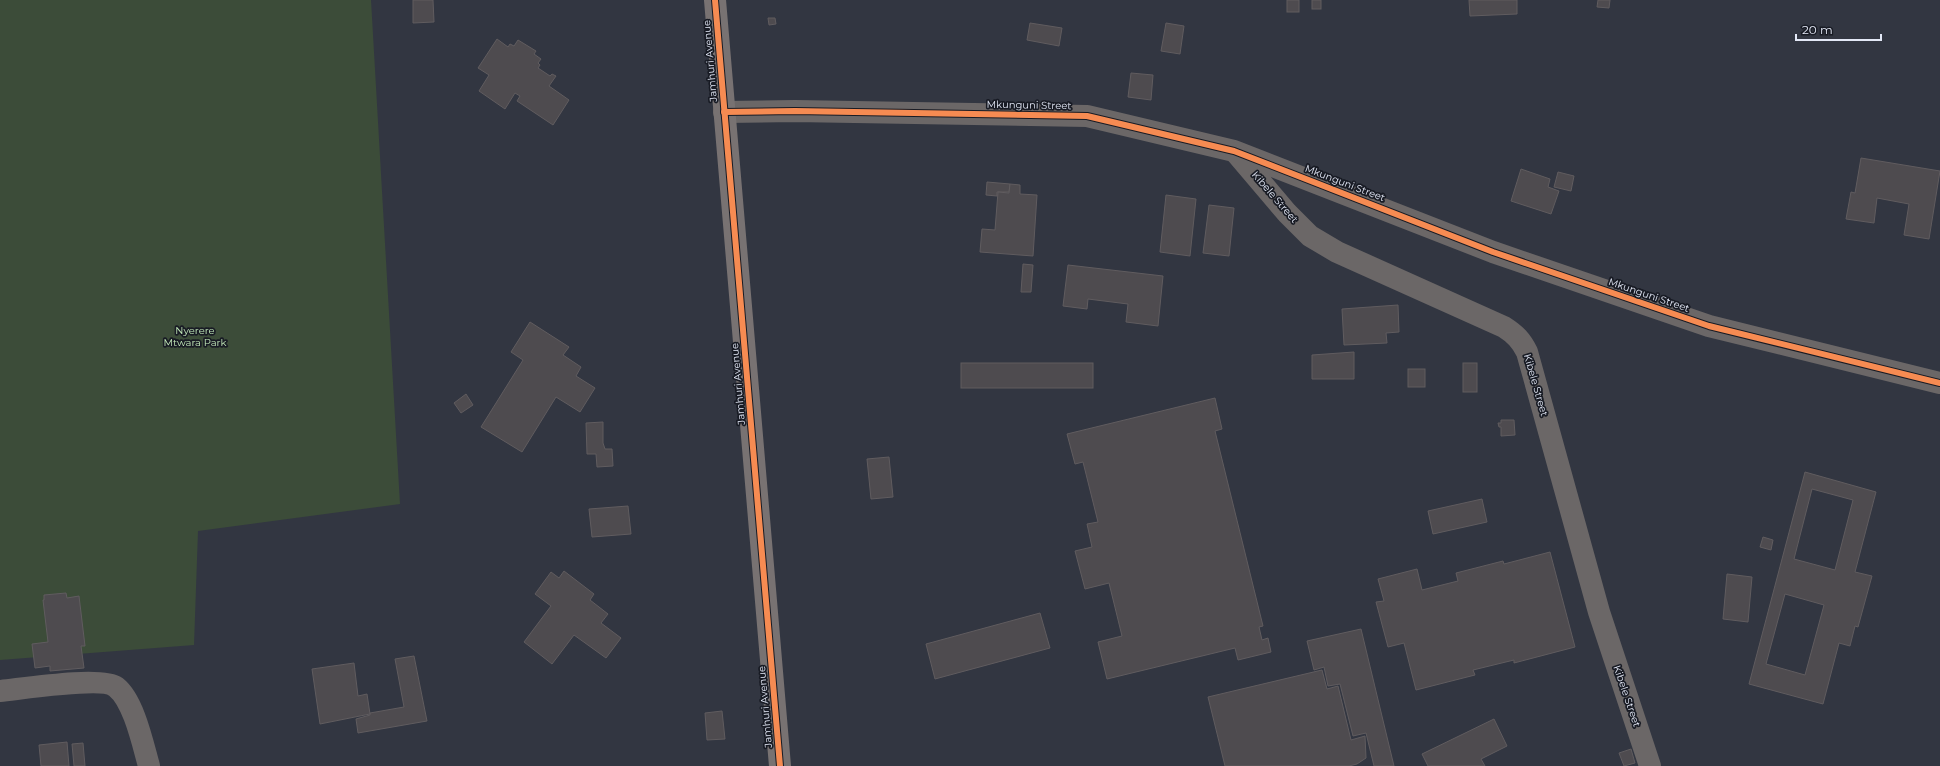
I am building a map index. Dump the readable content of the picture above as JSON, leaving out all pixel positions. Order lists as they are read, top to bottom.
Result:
{
  "streets": {
    "street": ["Jamhuri Avenue", "Mkunguni Street", "Kibele Street"]
  },
  "crossings": [
    ["Jamhuri Avenue", "Mkunguni Street"],
    ["Mkunguni Street", "Kibele Street"]
  ],
  "parks": ["Nyerere Mtwara Park"],
  "scale_bar": "20 m"
}
